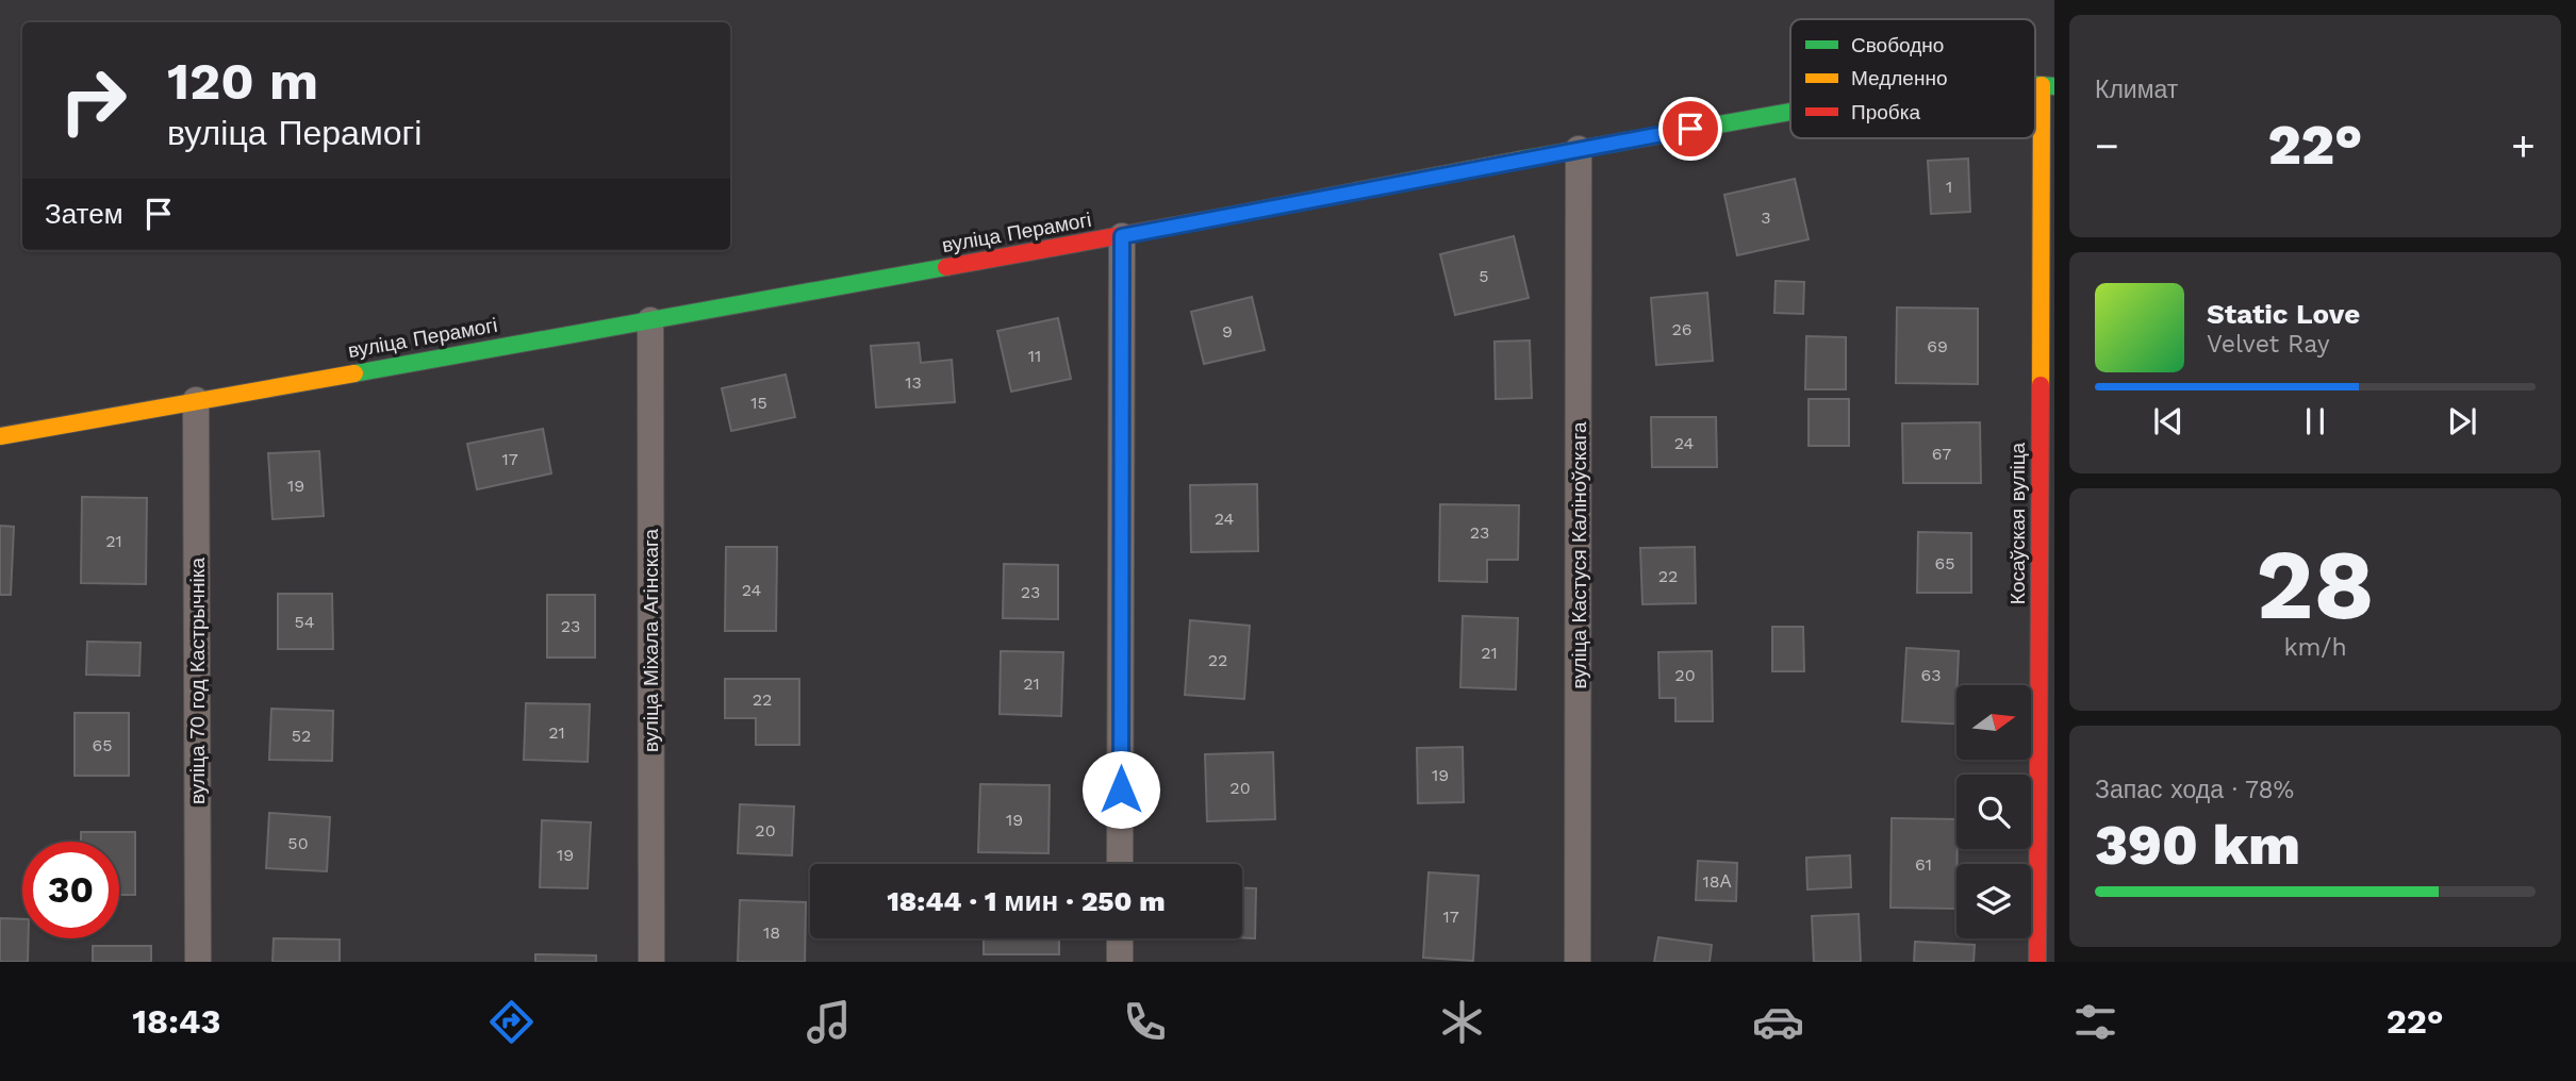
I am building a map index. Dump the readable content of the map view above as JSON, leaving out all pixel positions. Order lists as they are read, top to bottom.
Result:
{
  "streets": {
    "street": [
      "вуліца Перамогі",
      "Косаўская вуліца",
      "вуліца Кастуся Каліноўскага",
      "вуліца Міхала Агінскага",
      "вуліца 70 год Кастрычніка"
    ]
  },
  "crossings": [
    ["вуліца Перамогі", "вуліца Кастуся Каліноўскага"],
    ["вуліца Перамогі", "вуліца Міхала Агінскага"],
    ["вуліца Перамогі", "вуліца 70 год Кастрычніка"]
  ],
  "house_numbers": [
    "1",
    "3",
    "5",
    "26",
    "9",
    "69",
    "11",
    "13",
    "15",
    "24",
    "67",
    "17",
    "19",
    "24",
    "23",
    "21",
    "65",
    "22",
    "24",
    "23",
    "54",
    "23",
    "21",
    "22",
    "20",
    "63",
    "21",
    "22",
    "21",
    "52",
    "65",
    "19",
    "20",
    "19",
    "20",
    "50",
    "19",
    "61",
    "18А",
    "17",
    "18"
  ],
  "legend": ["Свободно", "Медленно", "Пробка"],
  "north": "right",
  "page": {
    "tile": [
      "Климат",
      ["28", "km/h"],
      ["Запас хода · 78%", "390 km"]
    ],
    "turn": ["120 m", "вуліца Перамогі"],
    "heat": ["−", "22°", "+"],
    "then": "Затем",
    "song": ["Static Love", "Velvet Ray"],
    "limit": "30",
    "trip": "18:44 · 1 мин · 250 m",
    "tabs": ["18:43", "22°"]
  }
}
